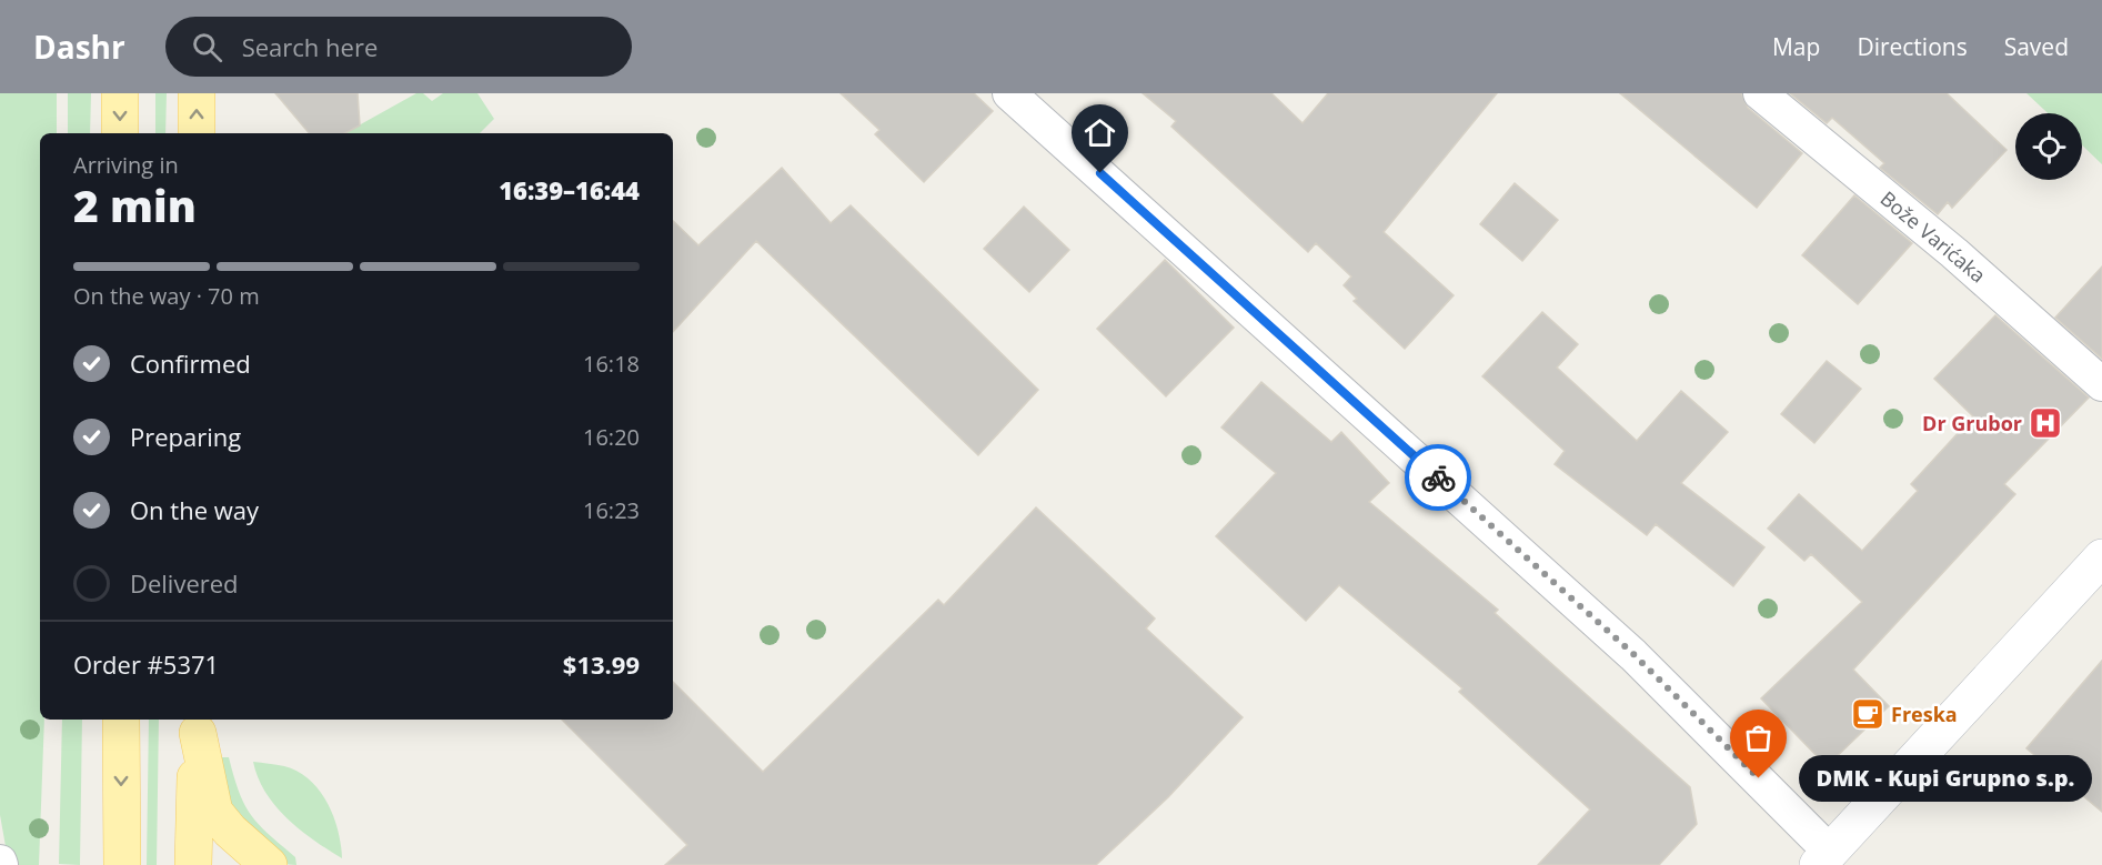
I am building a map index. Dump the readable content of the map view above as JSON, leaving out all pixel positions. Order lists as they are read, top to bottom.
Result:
{
  "streets": {
    "street": ["Bože Varićaka"]
  },
  "places": {
    "hospital": ["Dr Grubor"],
    "cafe": ["Freska"],
    "other": ["DMK - Kupi Grupno s.p."]
  },
  "page": {
    "header": "Dashr",
    "search": "Search here",
    "nav": ["Map", "Directions", "Saved"],
    "heading": ["2 min", "Arriving in", "16:39–16:44"],
    "panel": ["Order #5371", "$13.99"],
    "bar": "On the way · 70 m",
    "list": [
      ["Confirmed", "16:18"],
      ["Preparing", "16:20"],
      ["On the way", "16:23"],
      "Delivered"
    ],
    "bubble": "DMK - Kupi Grupno s.p."
  }
}
